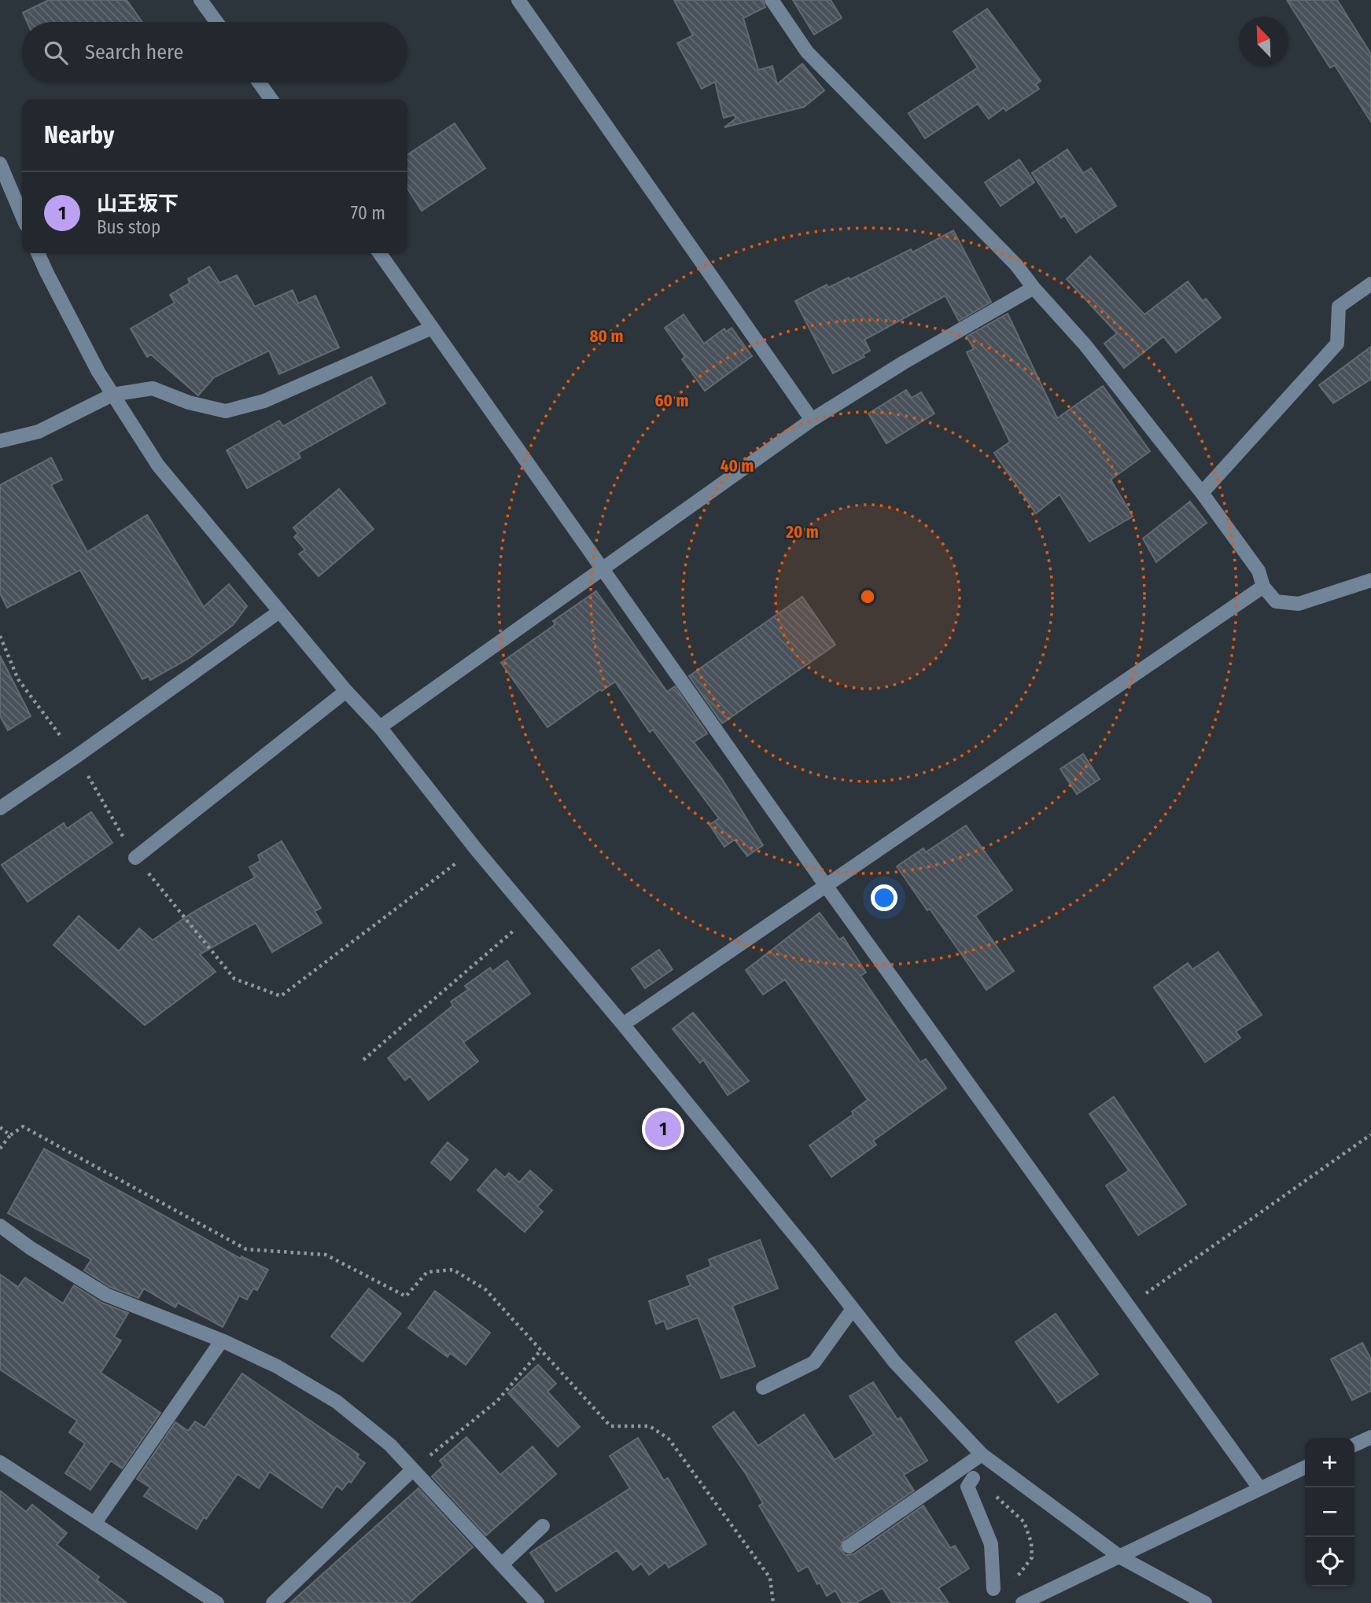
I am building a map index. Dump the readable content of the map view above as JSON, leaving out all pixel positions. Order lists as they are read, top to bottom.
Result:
{
  "north": "top left",
  "page": {
    "search": "Search here",
    "heading": "Nearby",
    "list": [
      {
        "mark": "1",
        "name": "山王坂下",
        "note": "Bus stop",
        "value": "70 m"
      }
    ],
    "pins": "1",
    "map_buttons": ["+", "−"]
  },
  "rings": [
    "80 m",
    "60 m",
    "40 m",
    "20 m"
  ]
}
